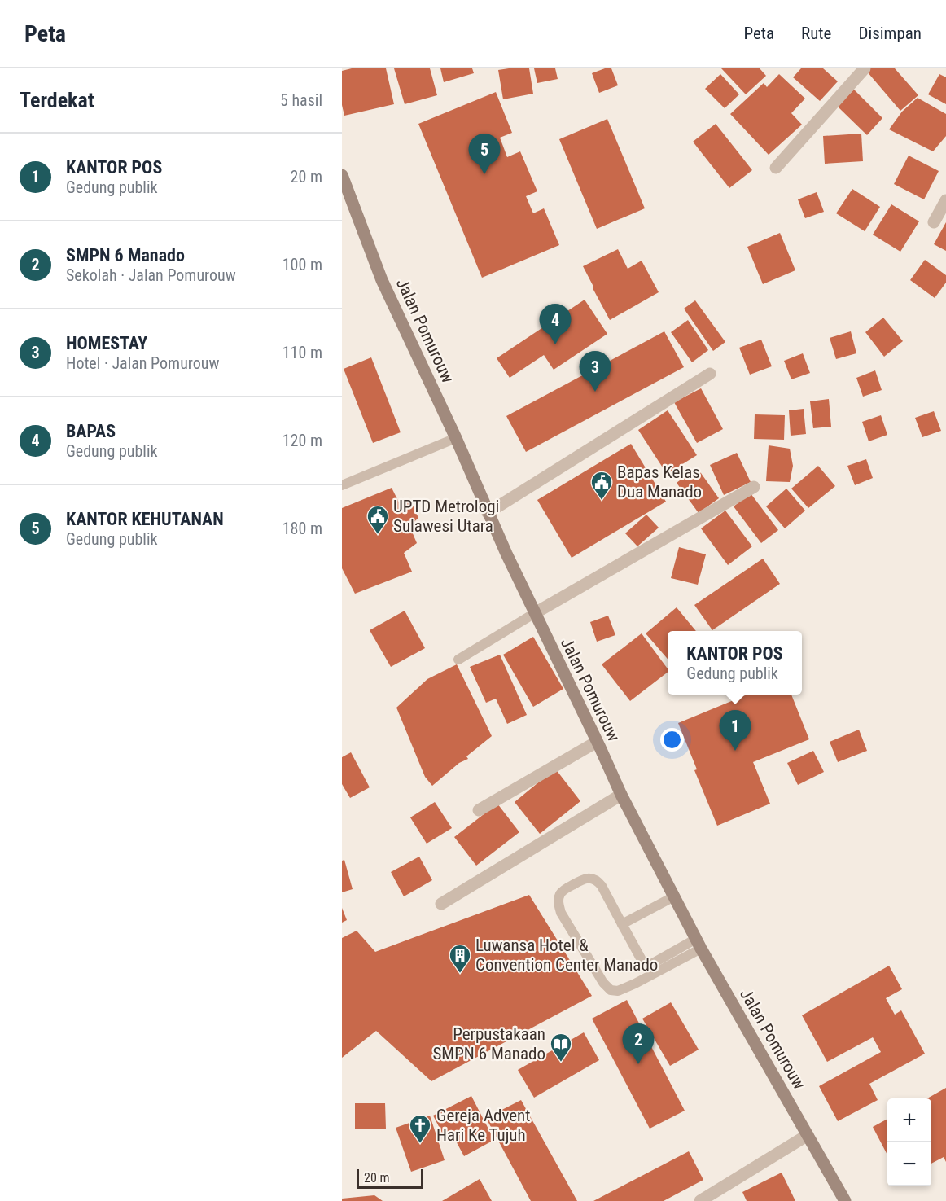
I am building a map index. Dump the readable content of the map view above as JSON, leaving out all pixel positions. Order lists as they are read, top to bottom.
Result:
{
  "streets": {
    "main road": ["Jalan Pomurouw"]
  },
  "places": {
    "public building": ["Bapas Kelas Dua Manado", "UPTD Metrologi Sulawesi Utara"],
    "building": ["Luwansa Hotel & Convention Center Manado"],
    "library": ["Perpustakaan SMPN 6 Manado"],
    "church": ["Gereja Advent Hari Ke Tujuh"]
  },
  "scale_bar": "20 m",
  "page": {
    "header": "Peta",
    "nav": ["Peta", "Rute", "Disimpan"],
    "heading": ["Terdekat", "5 hasil"],
    "list": [
      {
        "mark": "1",
        "name": "KANTOR POS",
        "note": "Gedung publik",
        "value": "20 m"
      },
      {
        "mark": "2",
        "name": "SMPN 6 Manado",
        "note": "Sekolah · Jalan Pomurouw",
        "value": "100 m"
      },
      {
        "mark": "3",
        "name": "HOMESTAY",
        "note": "Hotel · Jalan Pomurouw",
        "value": "110 m"
      },
      {
        "mark": "4",
        "name": "BAPAS",
        "note": "Gedung publik",
        "value": "120 m"
      },
      {
        "mark": "5",
        "name": "KANTOR KEHUTANAN",
        "note": "Gedung publik",
        "value": "180 m"
      }
    ],
    "pins": [
      "5",
      "4",
      "3",
      "1",
      "2"
    ],
    "popup": ["KANTOR POS", "Gedung publik"],
    "map_buttons": ["+", "−"],
    "scale": "20 m"
  }
}
